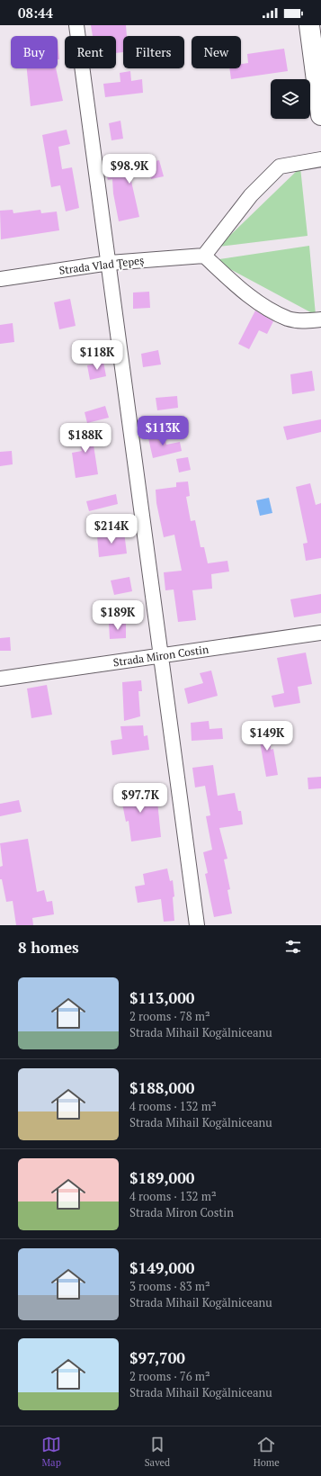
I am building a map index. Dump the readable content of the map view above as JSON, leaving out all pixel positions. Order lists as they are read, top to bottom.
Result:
{
  "streets": {
    "street": ["Strada Vlad Țepeș", "Strada Miron Costin"]
  },
  "page": {
    "status": "08:44",
    "chip": [
      "Buy",
      "Rent",
      "Filters",
      "New"
    ],
    "price": [
      "$98.9K",
      "$118K",
      "$113K",
      "$188K",
      "$214K",
      "$189K",
      "$149K",
      "$97.7K"
    ],
    "heading": "8 homes",
    "list": [
      {
        "name": "$113,000",
        "note": "2 rooms · 78 m² · Strada Mihail Kogălniceanu"
      },
      {
        "name": "$188,000",
        "note": "4 rooms · 132 m² · Strada Mihail Kogălniceanu"
      },
      {
        "name": "$189,000",
        "note": "4 rooms · 132 m² · Strada Miron Costin"
      },
      {
        "name": "$149,000",
        "note": "3 rooms · 83 m² · Strada Mihail Kogălniceanu"
      },
      {
        "name": "$97,700",
        "note": "2 rooms · 76 m² · Strada Mihail Kogălniceanu"
      }
    ],
    "tabs": ["Map", "Saved", "Home"]
  }
}
